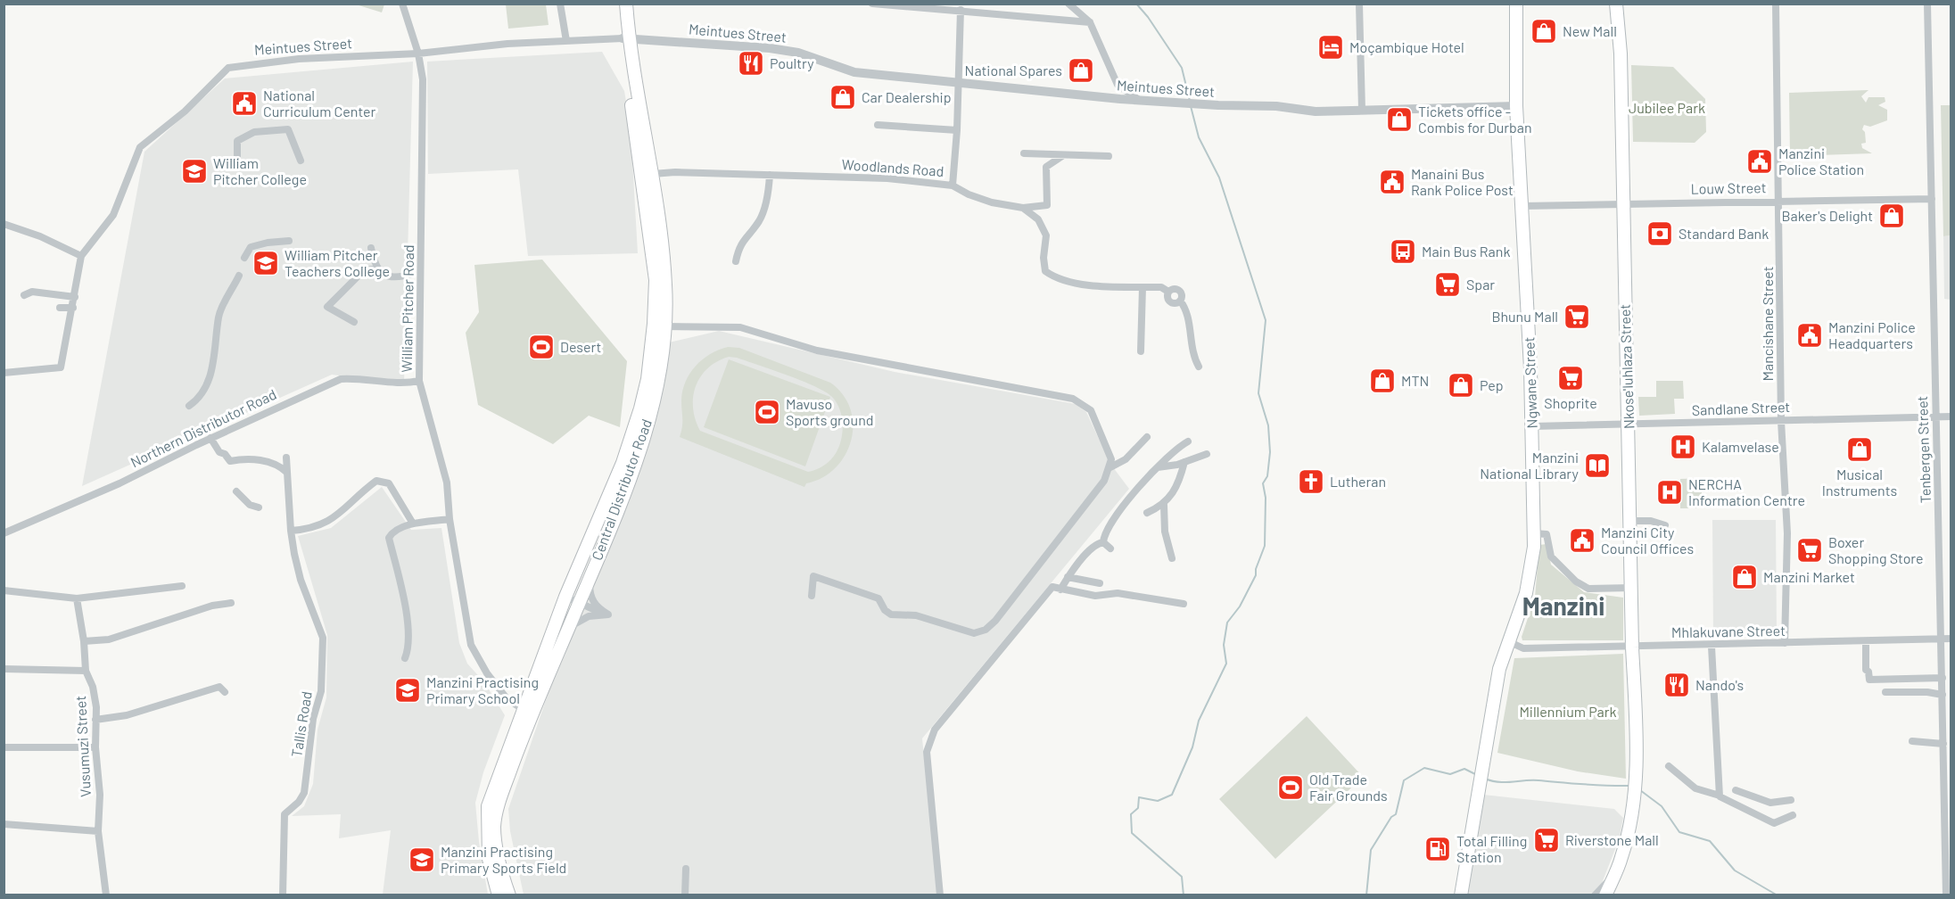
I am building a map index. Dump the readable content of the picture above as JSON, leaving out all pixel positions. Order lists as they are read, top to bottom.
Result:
{
  "streets": {
    "main road": ["Nkose'luhlaza Street", "Ngwane Street", "Central Distributor Road"],
    "street": [
      "Meintues Street",
      "Woodlands Road",
      "Louw Street",
      "William Pitcher Road",
      "Mancishane Street",
      "Sandlane Street",
      "Northern Distributor Road",
      "Tenbergen Street",
      "Mhlakuvane Street",
      "Tallis Road",
      "Vusumuzi Street"
    ]
  },
  "crossings": [
    ["Meintues Street", "William Pitcher Road"],
    ["Meintues Street", "Ngwane Street"],
    ["Meintues Street", "Central Distributor Road"],
    ["Woodlands Road", "Central Distributor Road"],
    ["Louw Street", "Mancishane Street"],
    ["Louw Street", "Nkose'luhlaza Street"],
    ["Louw Street", "Ngwane Street"],
    ["Louw Street", "Tenbergen Street"],
    ["William Pitcher Road", "Northern Distributor Road"],
    ["William Pitcher Road", "Central Distributor Road"],
    ["Mancishane Street", "Sandlane Street"],
    ["Mancishane Street", "Mhlakuvane Street"],
    ["Nkose'luhlaza Street", "Sandlane Street"],
    ["Nkose'luhlaza Street", "Mhlakuvane Street"],
    ["Ngwane Street", "Sandlane Street"],
    ["Ngwane Street", "Mhlakuvane Street"],
    ["Sandlane Street", "Tenbergen Street"],
    ["Tenbergen Street", "Mhlakuvane Street"]
  ],
  "districts": ["Manzini"],
  "parks": ["Jubilee Park", "Millennium Park"],
  "places": {
    "shop": [
      "New Mall",
      "National Spares",
      "Car Dealership",
      "Tickets office - Combis for Durban",
      "Baker's Delight",
      "MTN",
      "Pep",
      "Musical Instruments",
      "Manzini Market"
    ],
    "hotel": ["Moçambique Hotel"],
    "restaurant": ["Poultry", "Nando's"],
    "public building": [
      "National Curriculum Center",
      "Manzini Police Station",
      "Manaini Bus Rank Police Post",
      "Manzini Police Headquarters",
      "Manzini City Council Offices"
    ],
    "school or university": [
      "William Pitcher College",
      "William Pitcher Teachers College",
      "Manzini Practising Primary School",
      "Manzini Practising Primary Sports Field"
    ],
    "bank": ["Standard Bank"],
    "bus stop": ["Main Bus Rank"],
    "supermarket": [
      "Spar",
      "Bhunu Mall",
      "Shoprite",
      "Boxer Shopping Store",
      "Riverstone Mall"
    ],
    "sports": ["Desert", "Mavuso Sports ground", "Old Trade Fair Grounds"],
    "hospital": ["Kalamvelase", "NERCHA Information Centre"],
    "library": ["Manzini National Library"],
    "church": ["Lutheran"],
    "fuel station": ["Total Filling Station"]
  }
}
